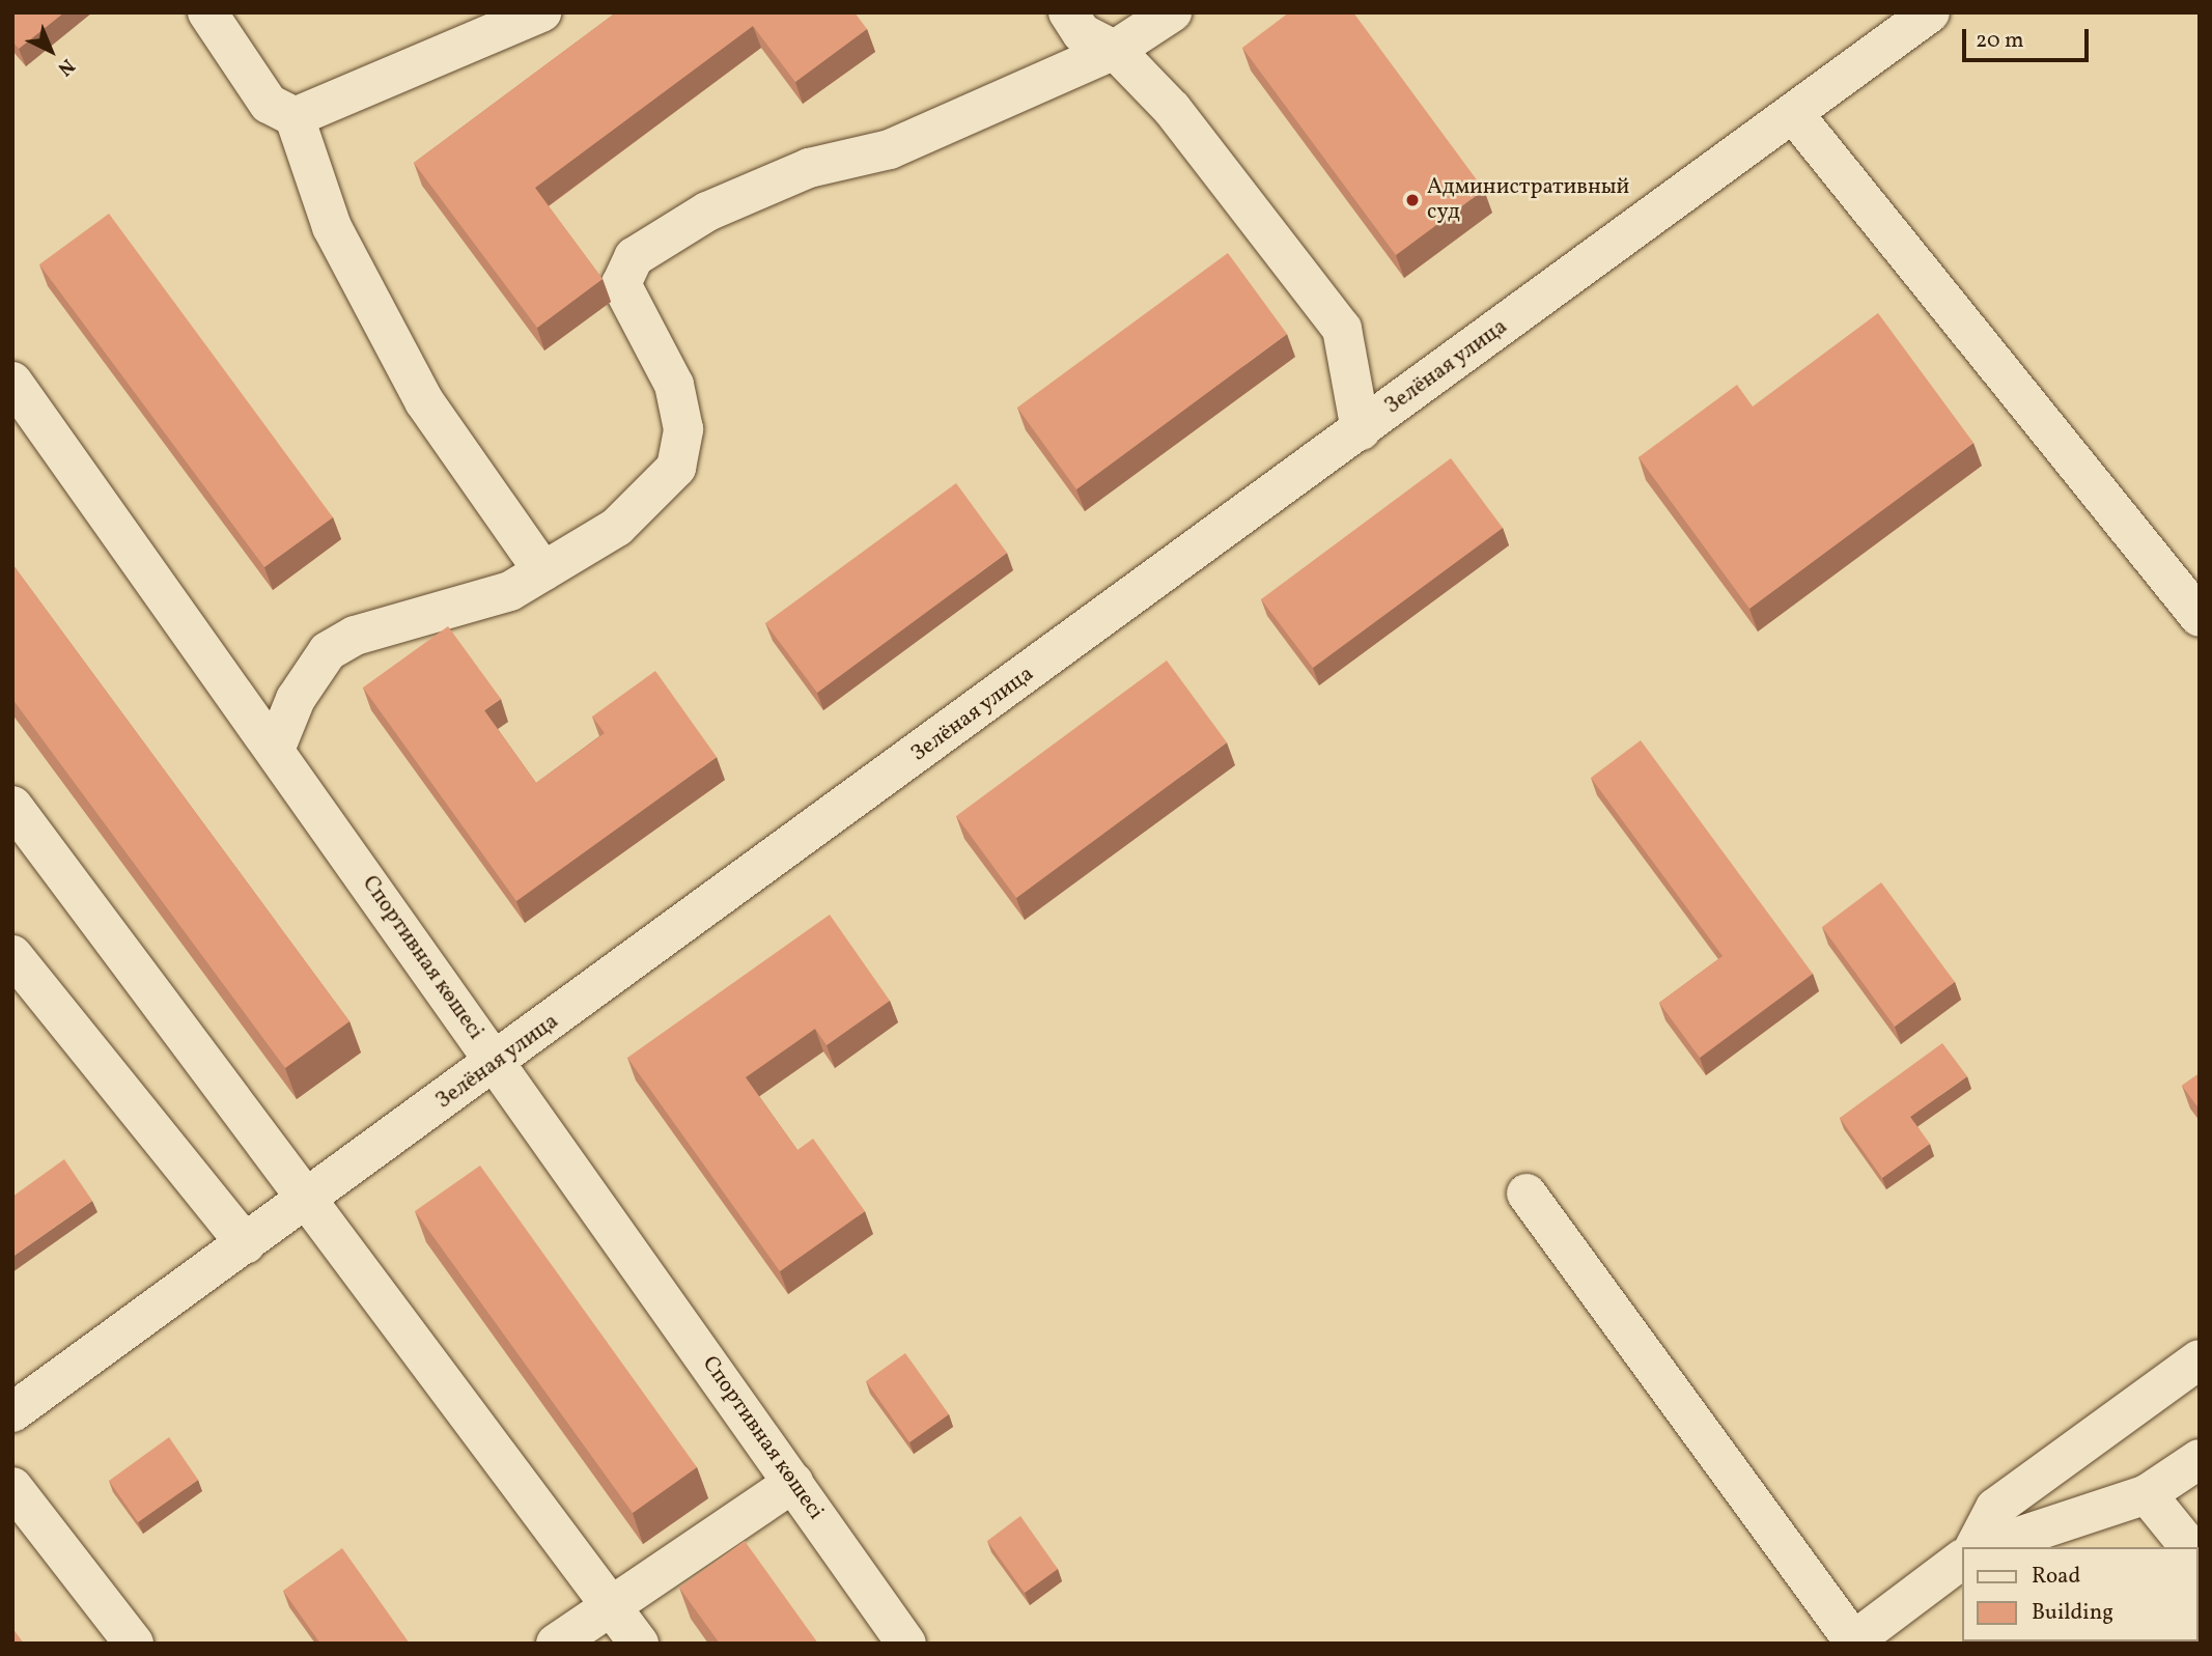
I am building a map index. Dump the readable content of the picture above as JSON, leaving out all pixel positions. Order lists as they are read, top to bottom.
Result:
{
  "streets": {
    "street": ["Зелёная улица", "Спортивная көшесі"]
  },
  "crossings": [
    ["Зелёная улица", "Спортивная көшесі"]
  ],
  "places": ["Административный суд"],
  "legend": ["Road", "Building"],
  "scale_bar": "20 m",
  "north": "bottom right"
}
